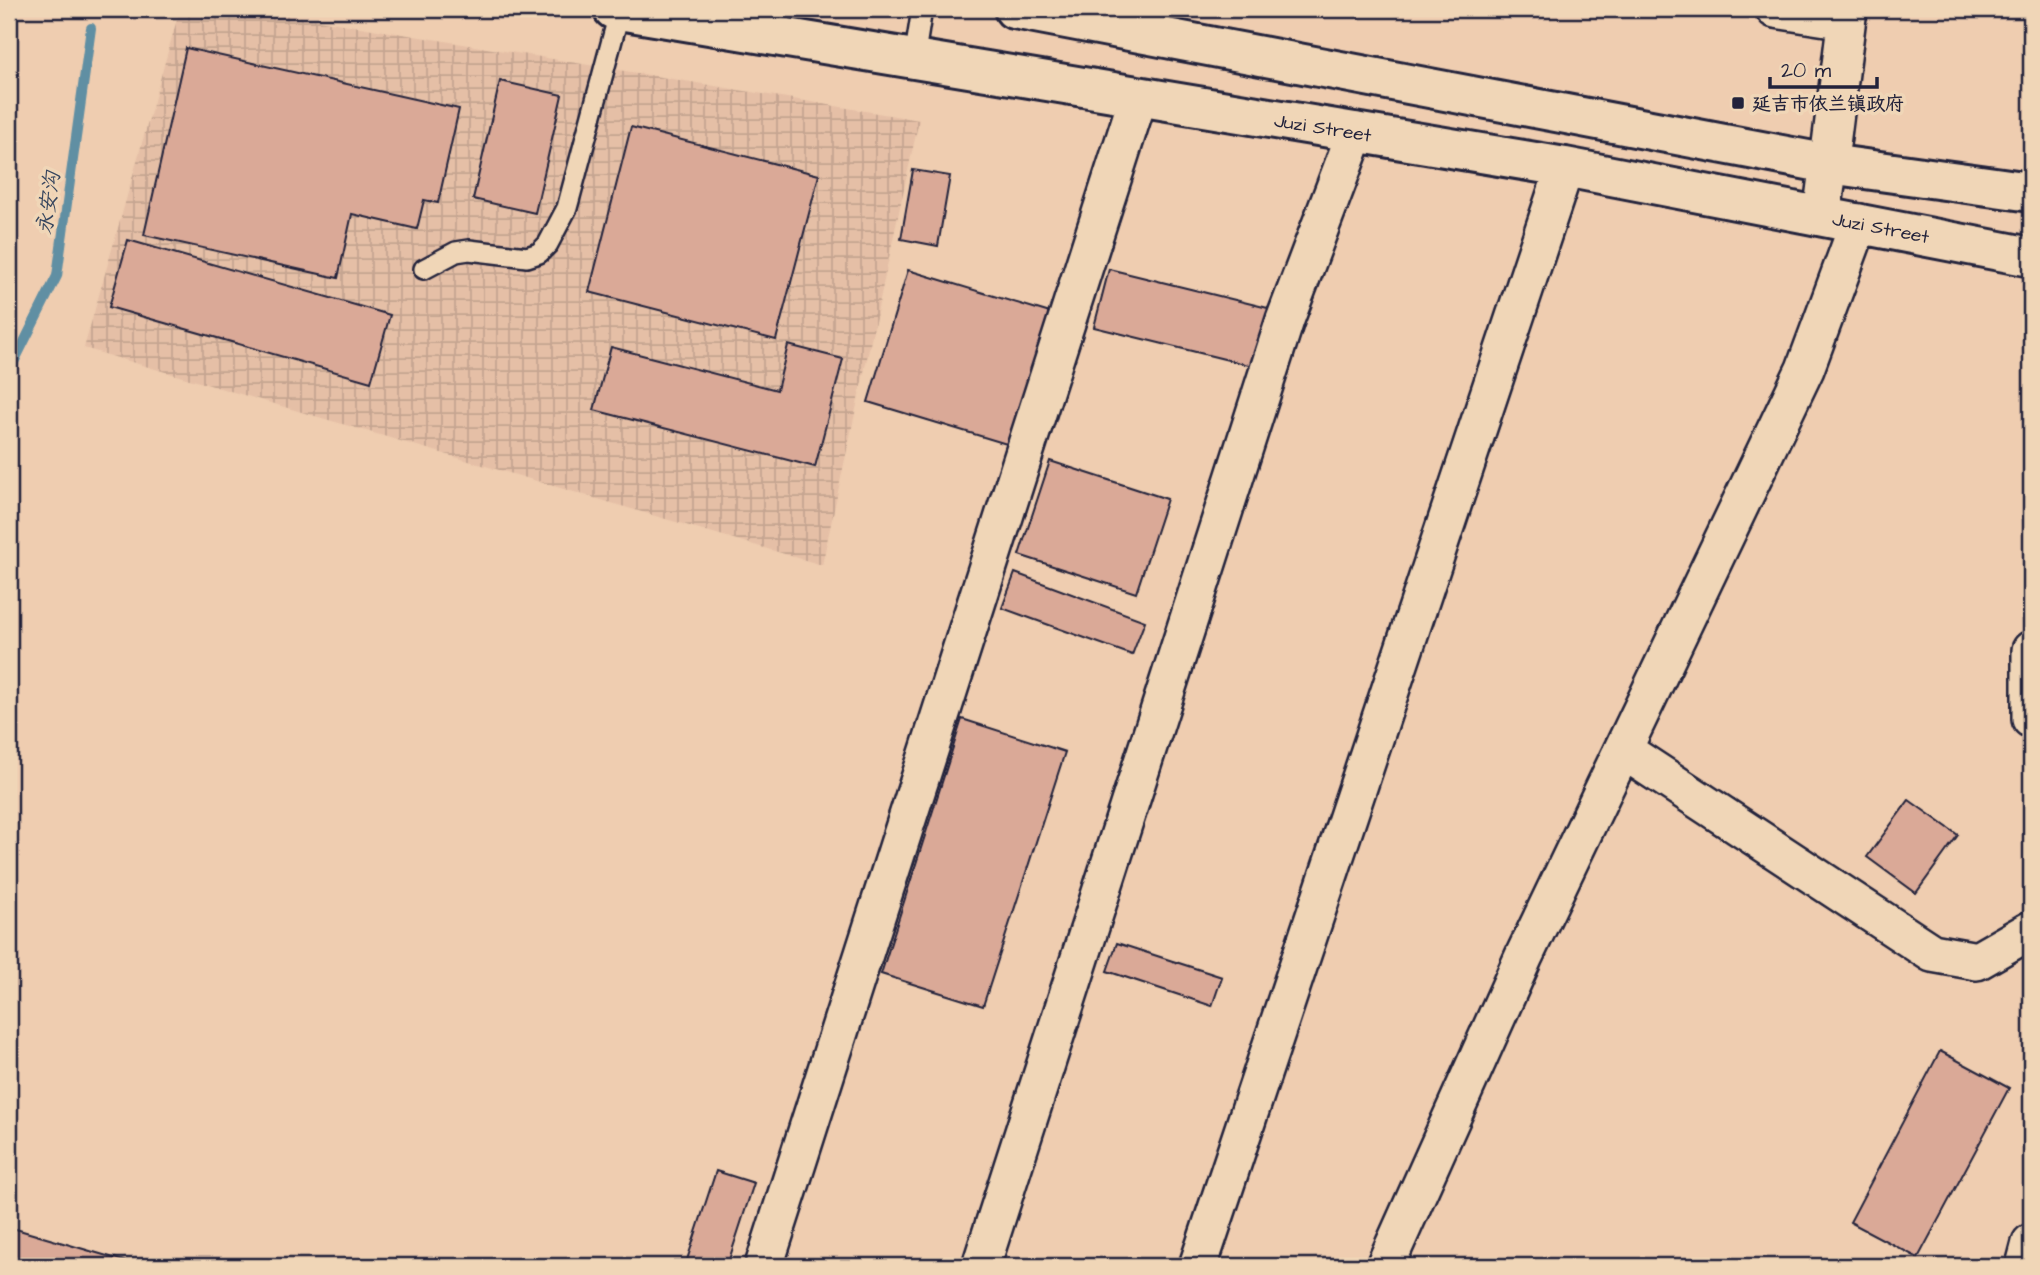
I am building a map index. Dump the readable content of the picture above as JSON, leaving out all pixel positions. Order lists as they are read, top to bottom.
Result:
{
  "streets": {
    "main road": ["Juzi Street"]
  },
  "water": ["永安沟"],
  "places": {
    "transit": ["延吉市依兰镇政府"]
  },
  "scale_bar": "20 m"
}
